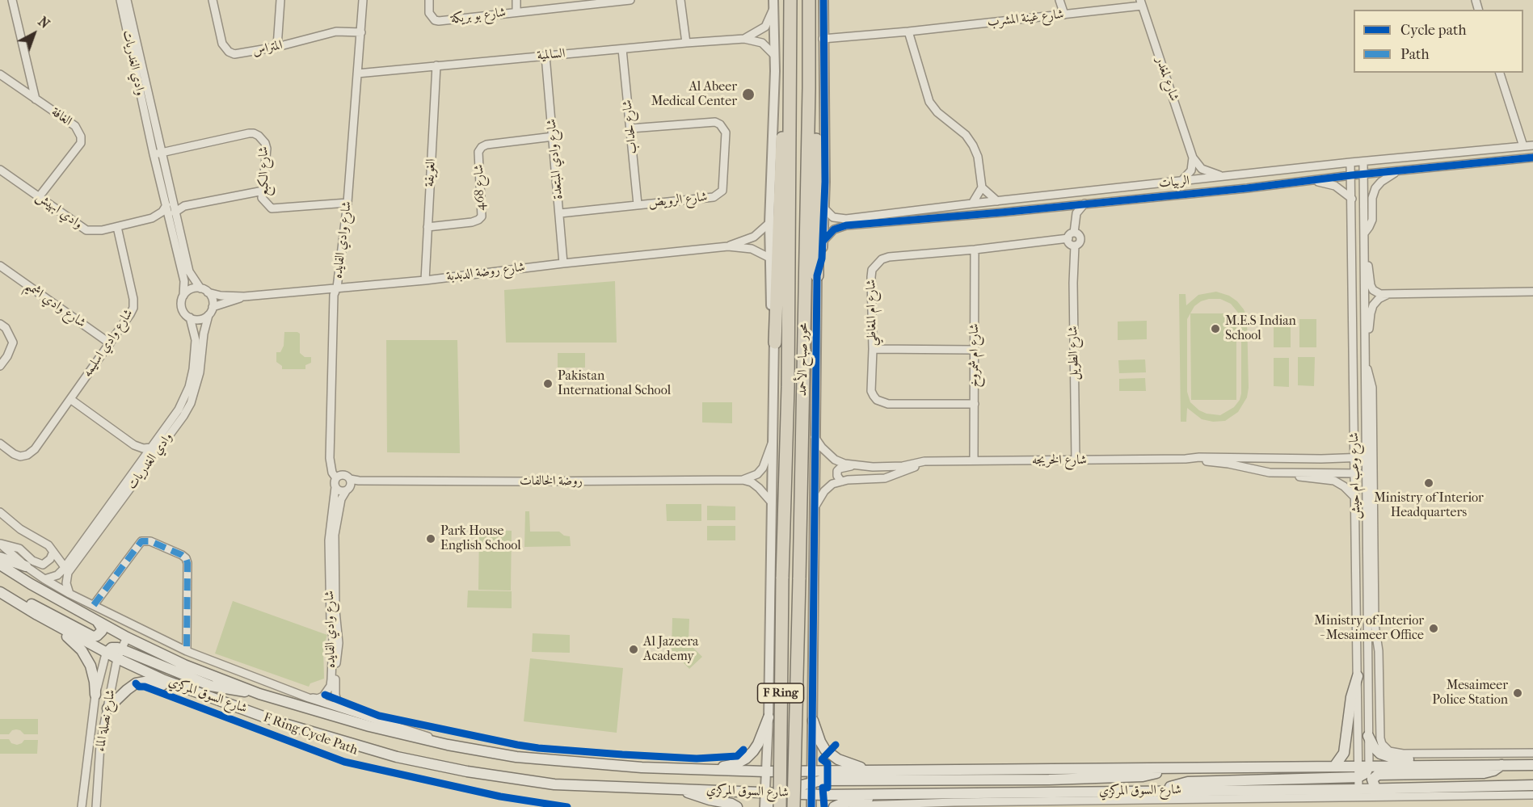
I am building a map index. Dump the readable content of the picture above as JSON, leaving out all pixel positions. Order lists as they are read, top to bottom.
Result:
{
  "streets": {
    "highway": ["محور صباح الأحمد", "F Ring"],
    "main road": ["شارع السوق المركزي"],
    "street": [
      "شارع بو بريكة",
      "شارع غينة المشرب",
      "المتراس",
      "السالمية",
      "وادي الغدريات",
      "شارع لمغدر",
      "الغافة",
      "شارع لحداب",
      "شارع وادي المبتعدة",
      "شارع الكبع",
      "الغويفة",
      "الربيات",
      "شارع 468",
      "شارع الرويض",
      "وادي ابهيش",
      "شارع وادي الفايده",
      "شارع روضة الدبدبة",
      "شارع وادي اشميم",
      "شارع ام المغاطي",
      "شارع وادي اسليمه",
      "شارع الطويل",
      "شارع ام شمروخ",
      "شارع الخريجه",
      "شارع وعب ام حيش",
      "روضة الخالفات",
      "شارع نصلة الماء"
    ],
    "cycle path": ["F Ring Cycle Path"]
  },
  "crossings": [
    ["شارع غينة المشرب", "شارع لمغدر"],
    ["شارع غينة المشرب", "محور صباح الأحمد"],
    ["المتراس", "شارع وادي الفايده"],
    ["السالمية", "شارع لحداب"],
    ["السالمية", "شارع وادي المبتعدة"],
    ["السالمية", "الغويفة"],
    ["السالمية", "شارع وادي الفايده"],
    ["وادي الغدريات", "شارع الكبع"],
    ["وادي الغدريات", "وادي ابهيش"],
    ["وادي الغدريات", "شارع روضة الدبدبة"],
    ["وادي الغدريات", "شارع السوق المركزي"],
    ["الغافة", "وادي ابهيش"],
    ["شارع لحداب", "شارع الرويض"],
    ["شارع وادي المبتعدة", "شارع 468"],
    ["شارع وادي المبتعدة", "شارع الرويض"],
    ["شارع وادي المبتعدة", "شارع روضة الدبدبة"],
    ["شارع الكبع", "شارع وادي الفايده"],
    ["الغويفة", "شارع 468"],
    ["الغويفة", "شارع روضة الدبدبة"],
    ["الربيات", "محور صباح الأحمد"],
    ["الربيات", "شارع وعب ام حيش"],
    ["وادي ابهيش", "شارع وادي اسليمه"],
    ["شارع وادي الفايده", "شارع روضة الدبدبة"],
    ["شارع وادي الفايده", "روضة الخالفات"],
    ["شارع وادي الفايده", "شارع السوق المركزي"],
    ["شارع وادي اشميم", "شارع وادي اسليمه"],
    ["شارع ام المغاطي", "شارع الطويل"],
    ["شارع ام المغاطي", "شارع ام شمروخ"],
    ["شارع الطويل", "شارع الخريجه"],
    ["شارع ام شمروخ", "شارع الخريجه"],
    ["محور صباح الأحمد", "شارع الخريجه"],
    ["محور صباح الأحمد", "شارع السوق المركزي"],
    ["شارع الخريجه", "شارع وعب ام حيش"],
    ["شارع وعب ام حيش", "شارع السوق المركزي"],
    ["شارع السوق المركزي", "شارع نصلة الماء"]
  ],
  "places": [
    "Al Abeer Medical Center",
    "M.E.S Indian School",
    "Pakistan International School",
    "Ministry of Interior Headquarters",
    "Park House English School",
    "Ministry of Interior - Mesaimeer Office",
    "Al Jazeera Academy",
    "Mesaimeer Police Station"
  ],
  "legend": ["Cycle path", "Path"],
  "north": "top right"
}
